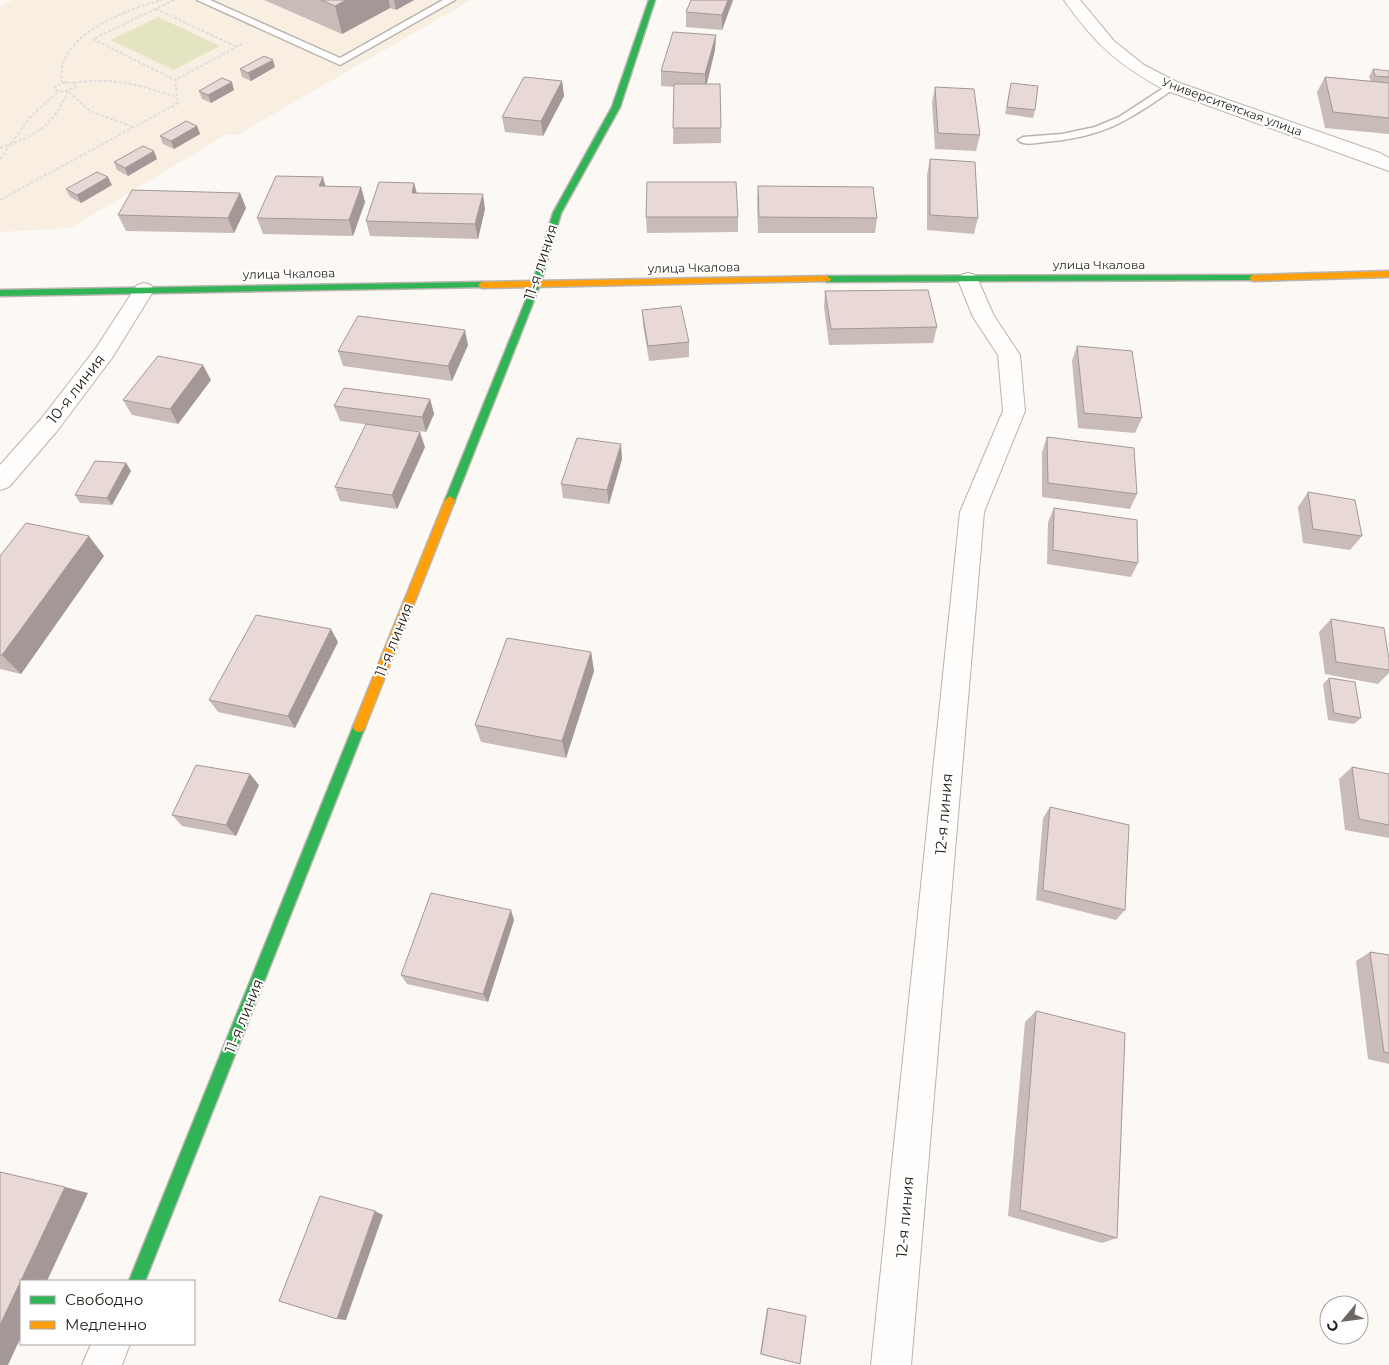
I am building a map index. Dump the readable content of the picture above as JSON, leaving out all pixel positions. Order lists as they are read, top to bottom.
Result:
{
  "streets": {
    "street": [
      "Университетская улица",
      "11-я линия",
      "улица Чкалова",
      "10-я линия",
      "12-я линия"
    ]
  },
  "crossings": [
    ["11-я линия", "улица Чкалова"],
    ["улица Чкалова", "10-я линия"],
    ["улица Чкалова", "12-я линия"]
  ],
  "legend": ["Свободно", "Медленно"],
  "north": "bottom left"
}
